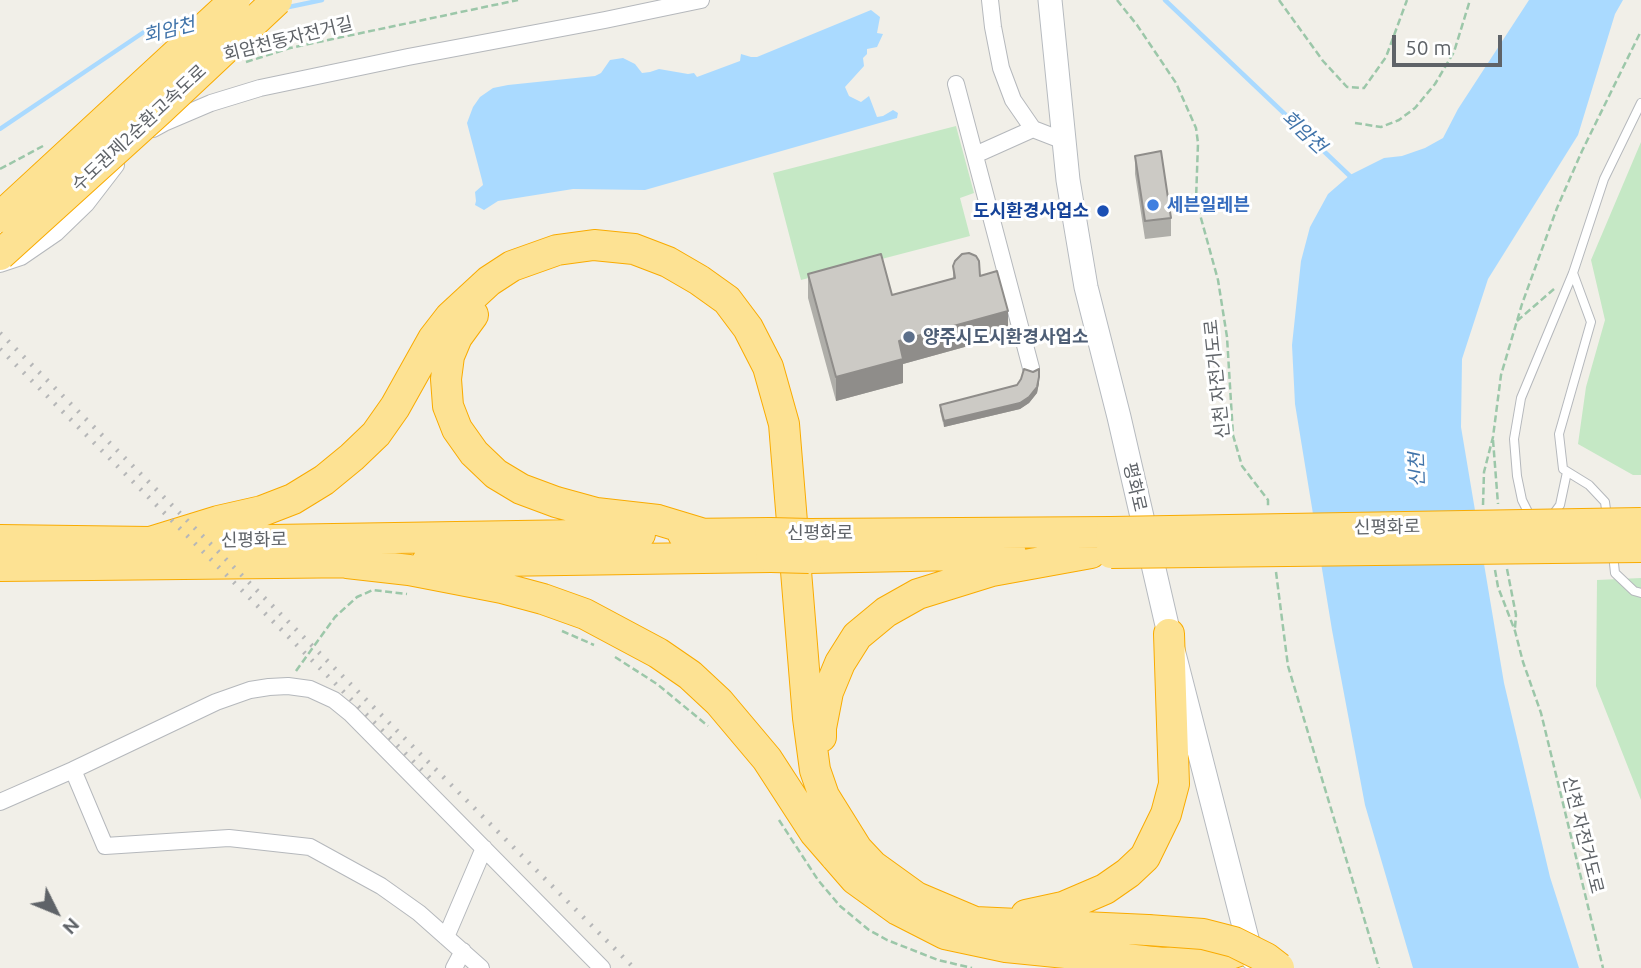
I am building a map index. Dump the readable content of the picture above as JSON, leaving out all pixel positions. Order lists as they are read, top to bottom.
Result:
{
  "streets": {
    "highway": ["수도권제2순환고속도로", "신평화로"],
    "main road": ["평화로"],
    "path": ["회암천동자전거길", "신천 자전거도로"]
  },
  "water": ["회암천", "신천"],
  "places": ["세븐일레븐", "도시환경사업소", "양주시도시환경사업소"],
  "scale_bar": "50 m",
  "north": "bottom right"
}
